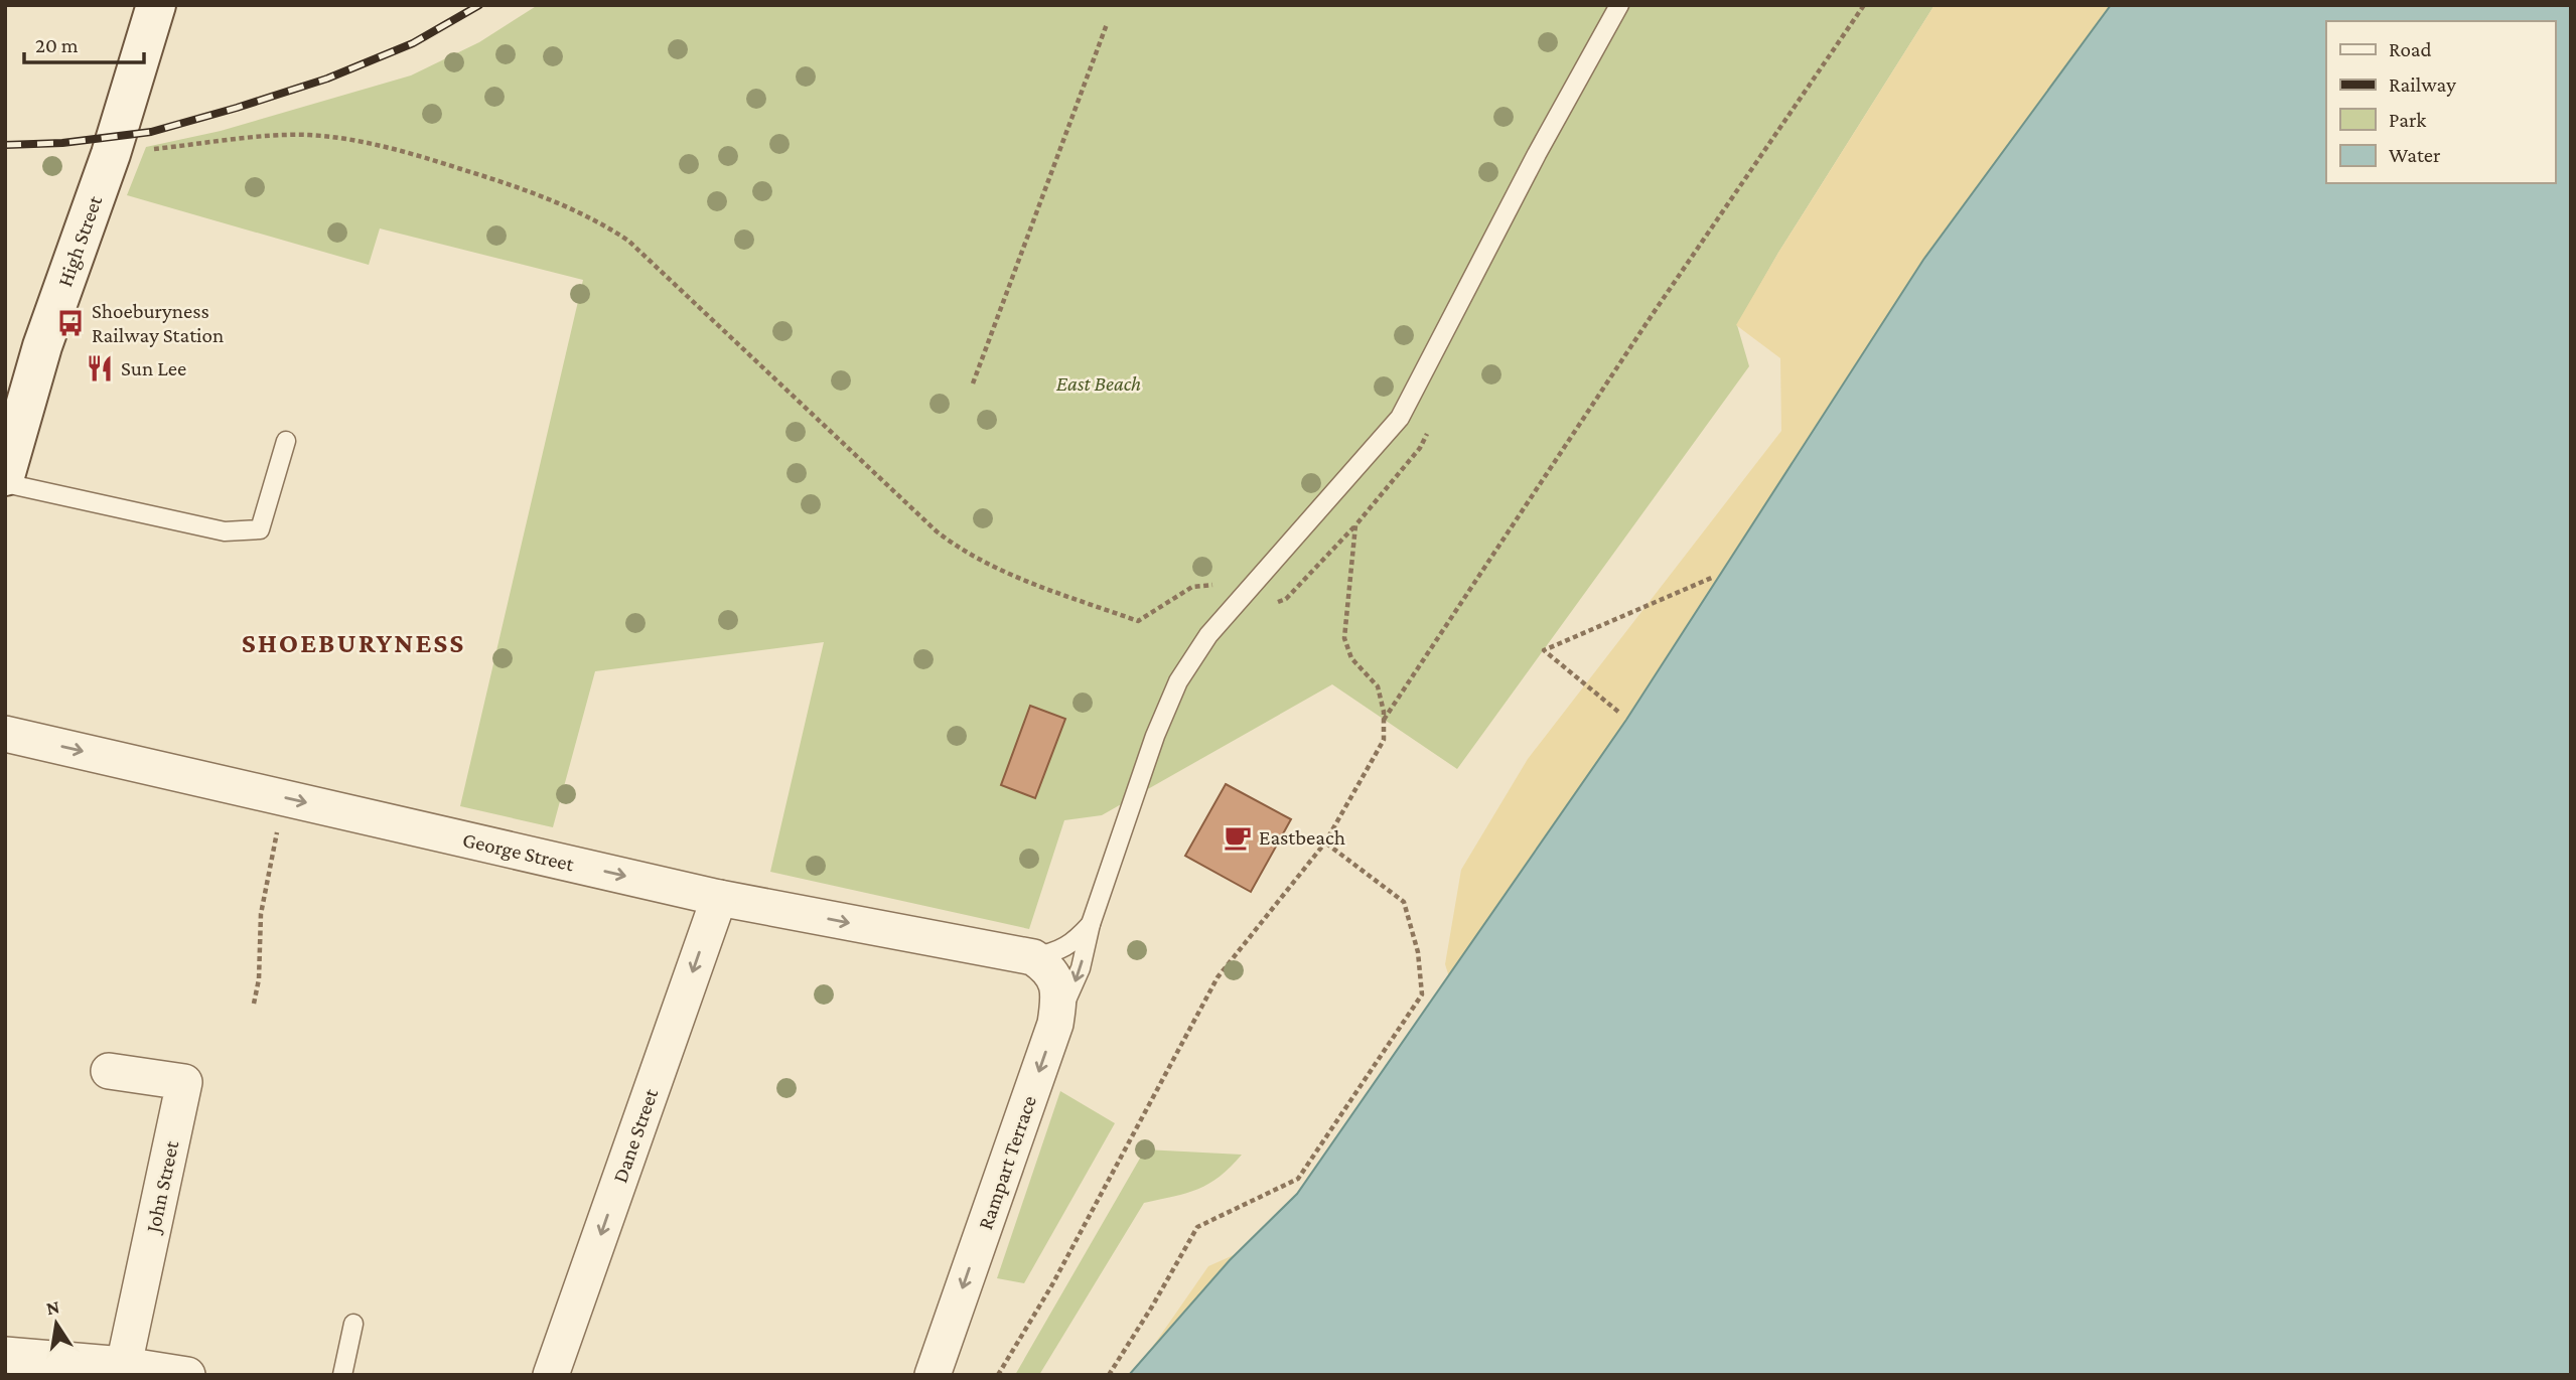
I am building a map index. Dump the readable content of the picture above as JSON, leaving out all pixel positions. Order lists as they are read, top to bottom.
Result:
{
  "streets": {
    "street": [
      "High Street",
      "George Street",
      "Dane Street",
      "Rampart Terrace",
      "John Street"
    ]
  },
  "crossings": [
    ["George Street", "Dane Street"],
    ["George Street", "Rampart Terrace"]
  ],
  "one_way": ["George Street", "Dane Street", "Rampart Terrace"],
  "districts": ["SHOEBURYNESS"],
  "parks": ["East Beach"],
  "places": {
    "bus stop": ["Shoeburyness Railway Station"],
    "restaurant": ["Sun Lee"],
    "cafe": ["Eastbeach"]
  },
  "legend": [
    "Road",
    "Railway",
    "Park",
    "Water"
  ],
  "scale_bar": "20 m",
  "north": "top"
}
